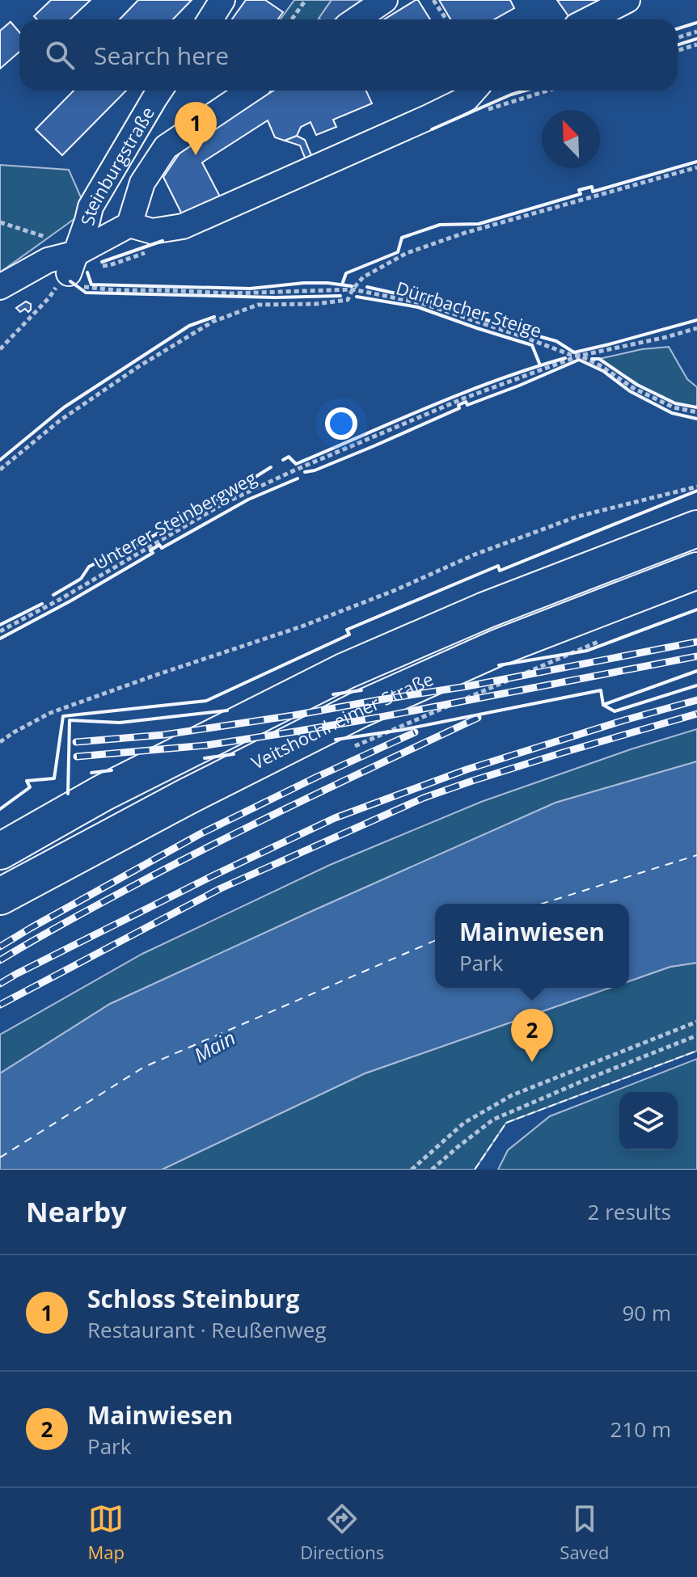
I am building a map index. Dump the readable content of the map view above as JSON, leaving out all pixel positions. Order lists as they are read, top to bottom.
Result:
{
  "streets": {
    "highway": ["Veitshöchheimer Straße"],
    "street": ["Steinburgstraße"],
    "path": ["Dürrbacher Steige", "Unterer Steinbergweg"]
  },
  "crossings": [
    ["Steinburgstraße", "Dürrbacher Steige"],
    ["Dürrbacher Steige", "Unterer Steinbergweg"]
  ],
  "water": ["Main"],
  "north": "top left",
  "page": {
    "search": "Search here",
    "pins": ["1", "2"],
    "popup": ["Mainwiesen", "Park"],
    "heading": ["Nearby", "2 results"],
    "list": [
      {
        "mark": "1",
        "name": "Schloss Steinburg",
        "note": "Restaurant · Reußenweg",
        "value": "90 m"
      },
      {
        "mark": "2",
        "name": "Mainwiesen",
        "note": "Park",
        "value": "210 m"
      }
    ],
    "nav": ["Map", "Directions", "Saved"]
  }
}
